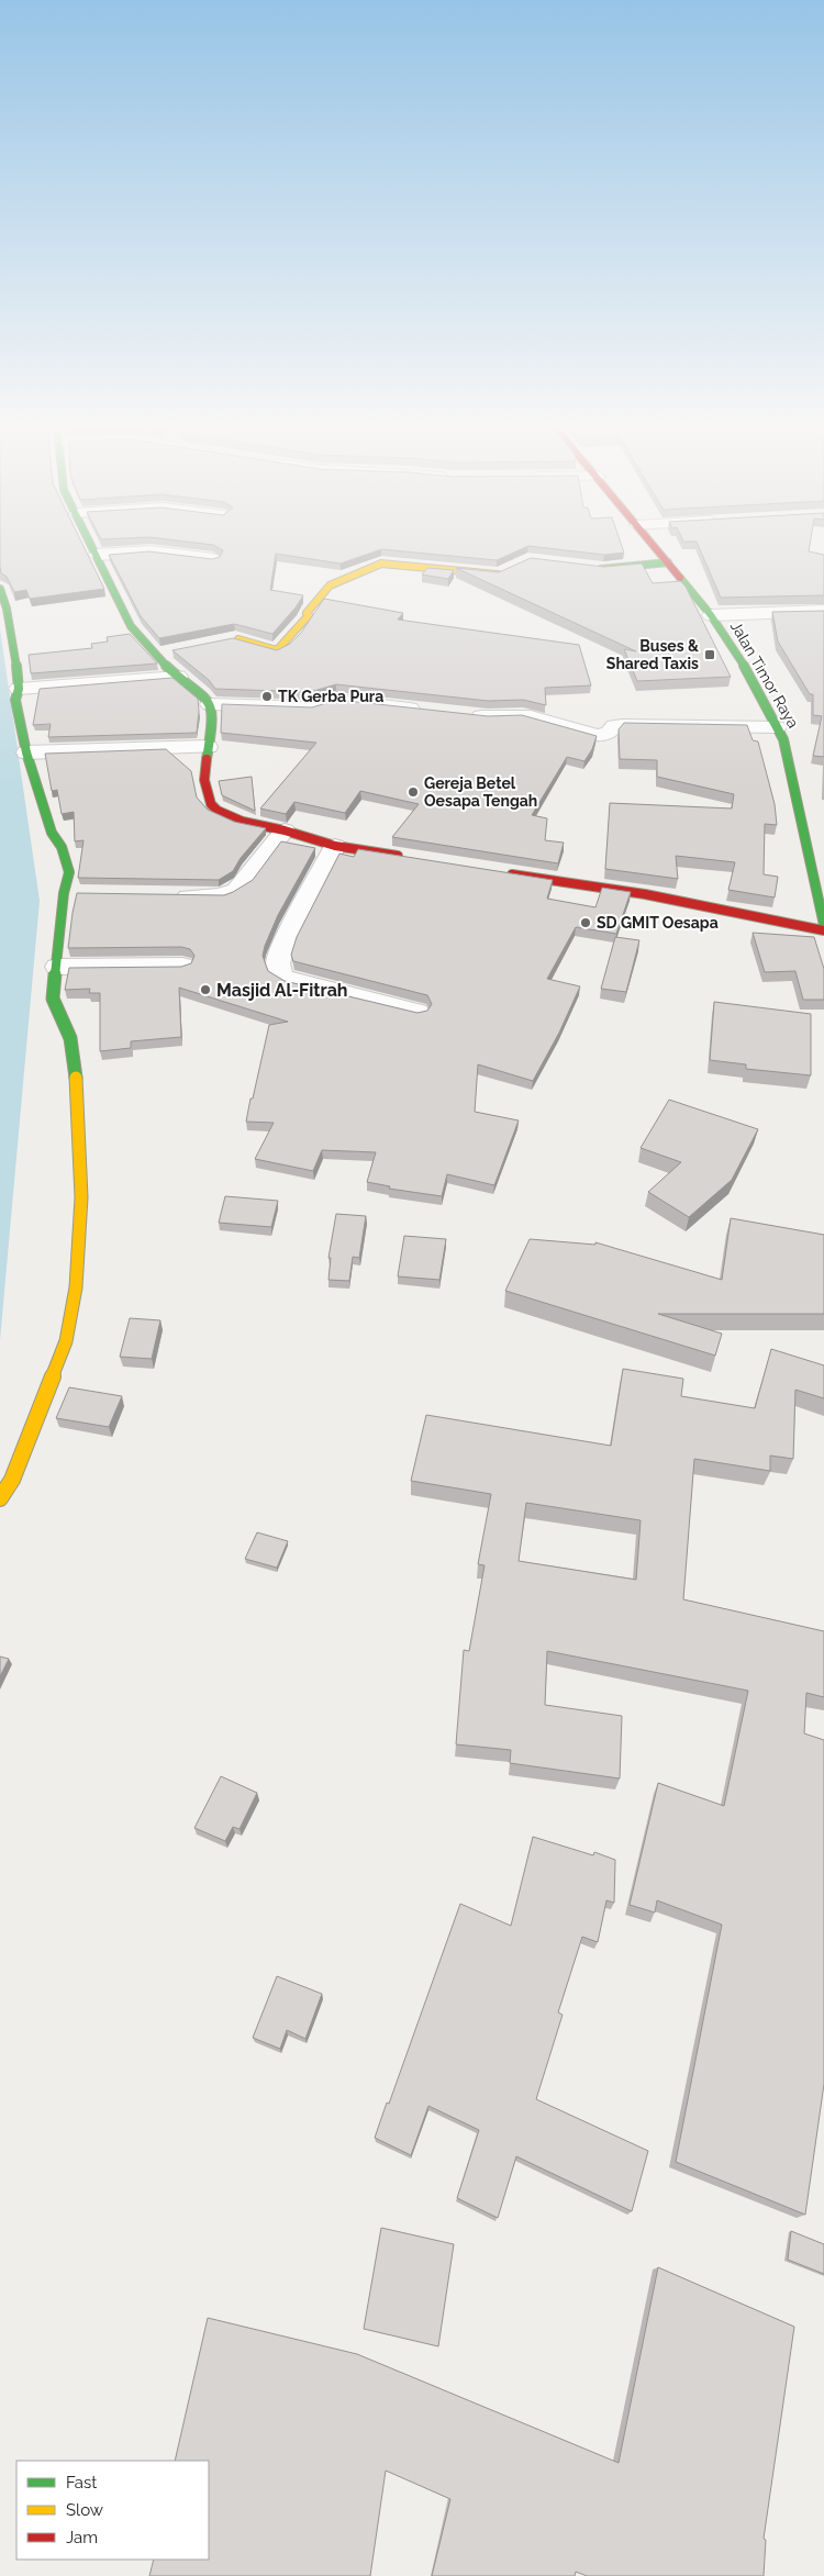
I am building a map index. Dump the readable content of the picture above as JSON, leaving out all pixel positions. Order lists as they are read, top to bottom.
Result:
{
  "streets": {
    "main road": ["Jalan Timor Raya"]
  },
  "places": {
    "transit": ["Buses & Shared Taxis"],
    "other": [
      "TK Gerba Pura",
      "Gereja Betel Oesapa Tengah",
      "SD GMIT Oesapa",
      "Masjid Al-Fitrah"
    ]
  },
  "legend": ["Fast", "Slow", "Jam"]
}
